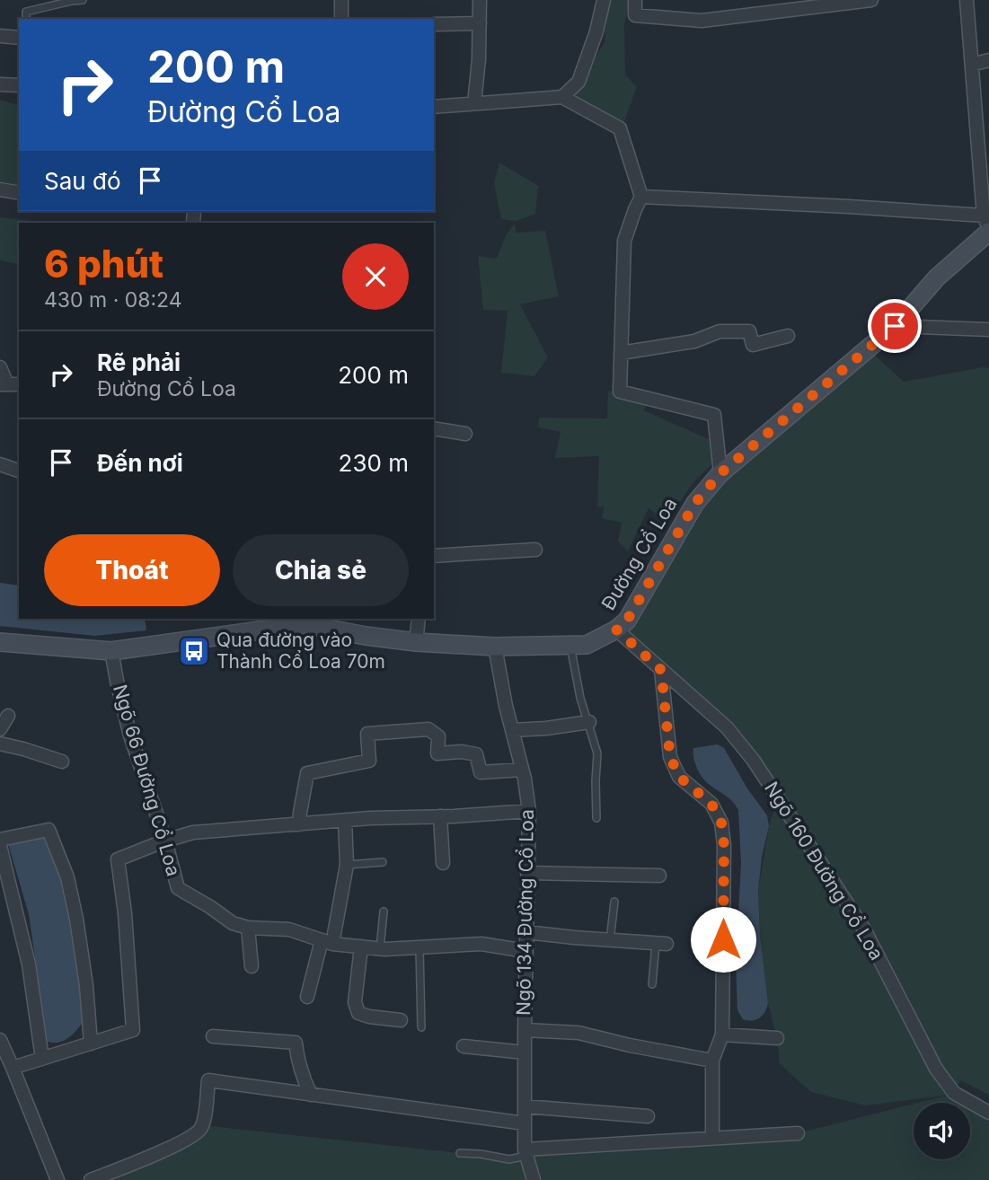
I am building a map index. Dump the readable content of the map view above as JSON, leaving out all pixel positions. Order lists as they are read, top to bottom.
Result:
{
  "streets": {
    "street": [
      "Đường Cổ Loa",
      "Ngõ 66 Đường Cổ Loa",
      "Ngõ 160 Đường Cổ Loa",
      "Ngõ 134 Đường Cổ Loa"
    ]
  },
  "crossings": [
    ["Đường Cổ Loa", "Ngõ 66 Đường Cổ Loa"],
    ["Đường Cổ Loa", "Ngõ 160 Đường Cổ Loa"],
    ["Đường Cổ Loa", "Ngõ 134 Đường Cổ Loa"],
    ["Ngõ 66 Đường Cổ Loa", "Ngõ 134 Đường Cổ Loa"]
  ],
  "places": {
    "bus stop": ["Qua đường vào Thành Cổ Loa 70m"]
  },
  "page": {
    "turn": ["200 m", "Đường Cổ Loa"],
    "then": "Sau đó",
    "heading": ["6 phút", "430 m · 08:24"],
    "list": [
      {
        "name": "Rẽ phải",
        "note": "Đường Cổ Loa",
        "value": "200 m"
      },
      {
        "name": "Đến nơi",
        "value": "230 m"
      }
    ],
    "buttons": ["Thoát", "Chia sẻ"]
  }
}
